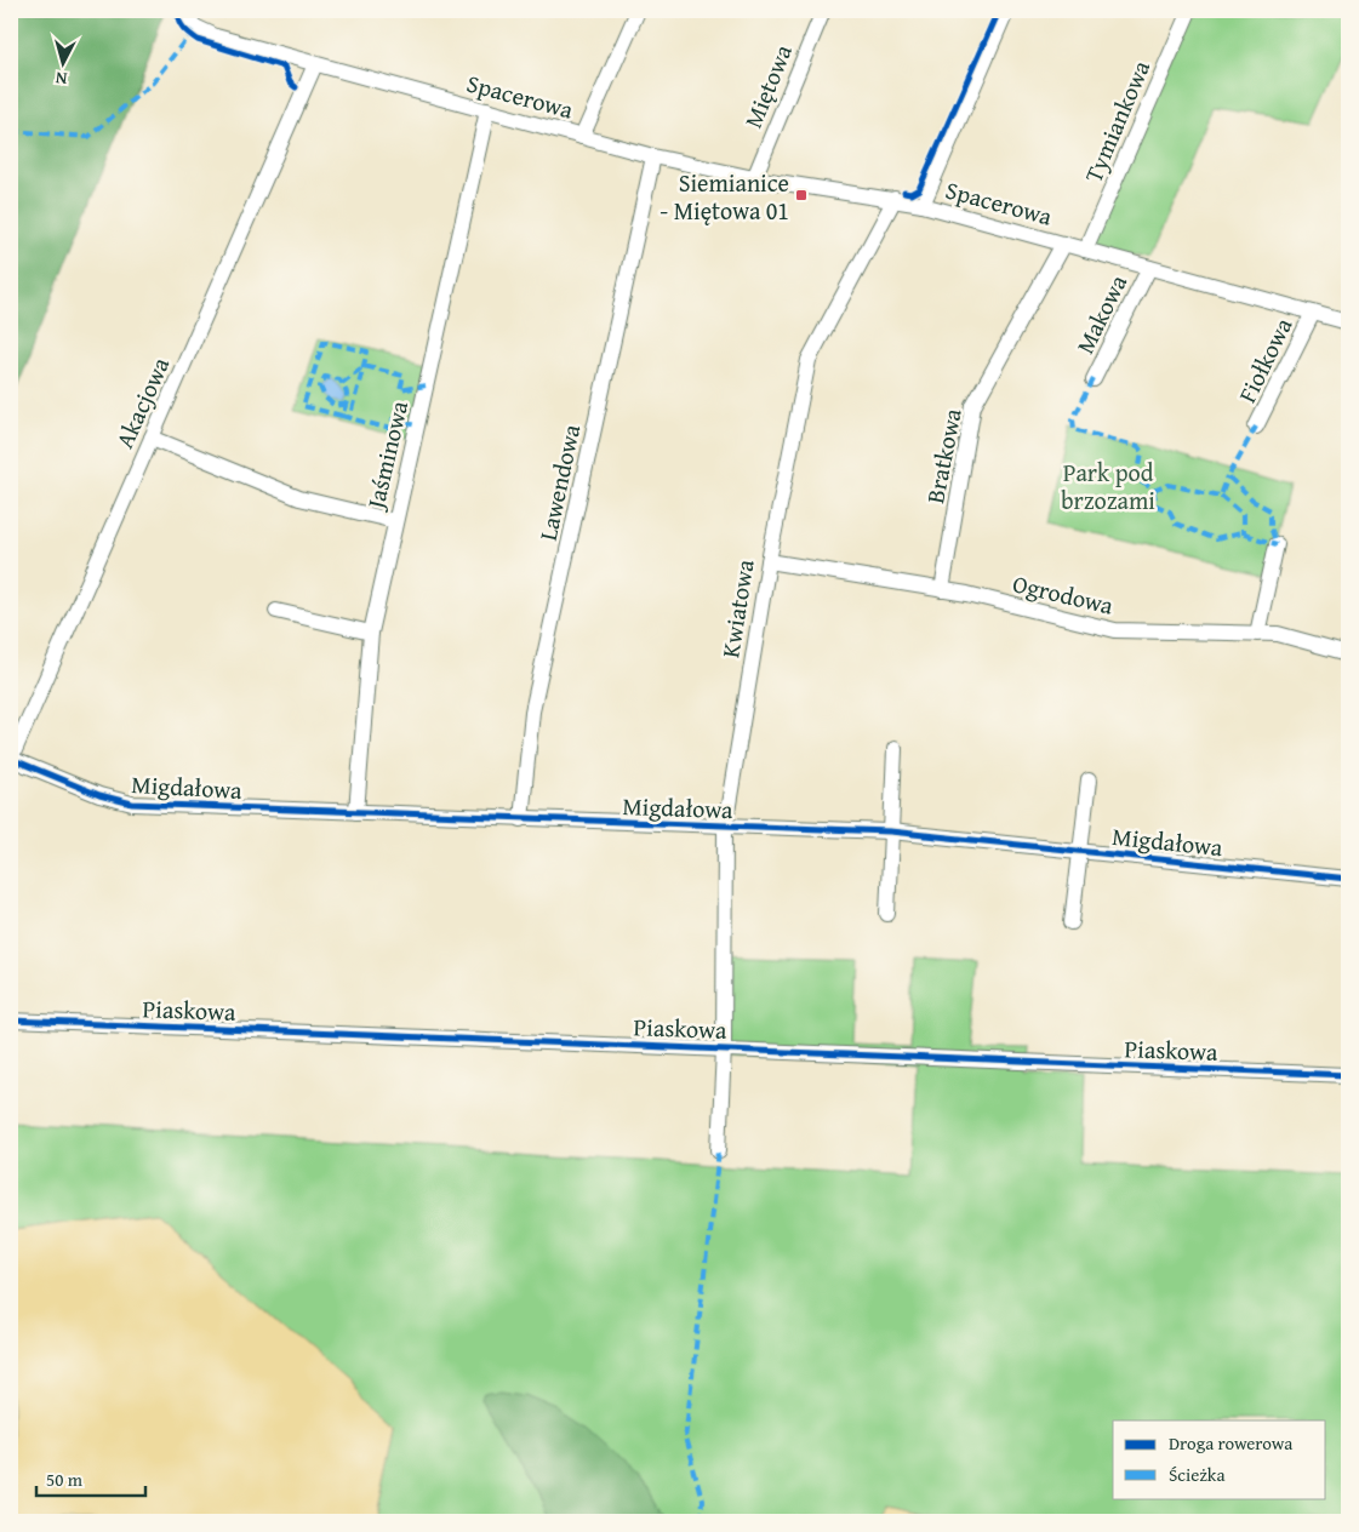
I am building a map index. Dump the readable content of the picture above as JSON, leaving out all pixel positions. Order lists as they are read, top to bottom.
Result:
{
  "streets": {
    "street": [
      "Miętowa",
      "Spacerowa",
      "Tymiankowa",
      "Makowa",
      "Fiołkowa",
      "Akacjowa",
      "Jaśminowa",
      "Bratkowa",
      "Lawendowa",
      "Ogrodowa",
      "Kwiatowa",
      "Migdałowa",
      "Piaskowa"
    ]
  },
  "crossings": [
    ["Miętowa", "Spacerowa"],
    ["Spacerowa", "Tymiankowa"],
    ["Spacerowa", "Makowa"],
    ["Spacerowa", "Fiołkowa"],
    ["Spacerowa", "Akacjowa"],
    ["Spacerowa", "Jaśminowa"],
    ["Spacerowa", "Bratkowa"],
    ["Spacerowa", "Lawendowa"],
    ["Spacerowa", "Kwiatowa"],
    ["Akacjowa", "Migdałowa"],
    ["Jaśminowa", "Migdałowa"],
    ["Bratkowa", "Ogrodowa"],
    ["Lawendowa", "Migdałowa"],
    ["Ogrodowa", "Kwiatowa"],
    ["Kwiatowa", "Migdałowa"],
    ["Kwiatowa", "Piaskowa"]
  ],
  "parks": ["Park pod brzozami"],
  "places": {
    "transit": ["Siemianice - Miętowa 01"]
  },
  "legend": ["Droga rowerowa", "Ścieżka"],
  "scale_bar": "50 m",
  "north": "bottom"
}
